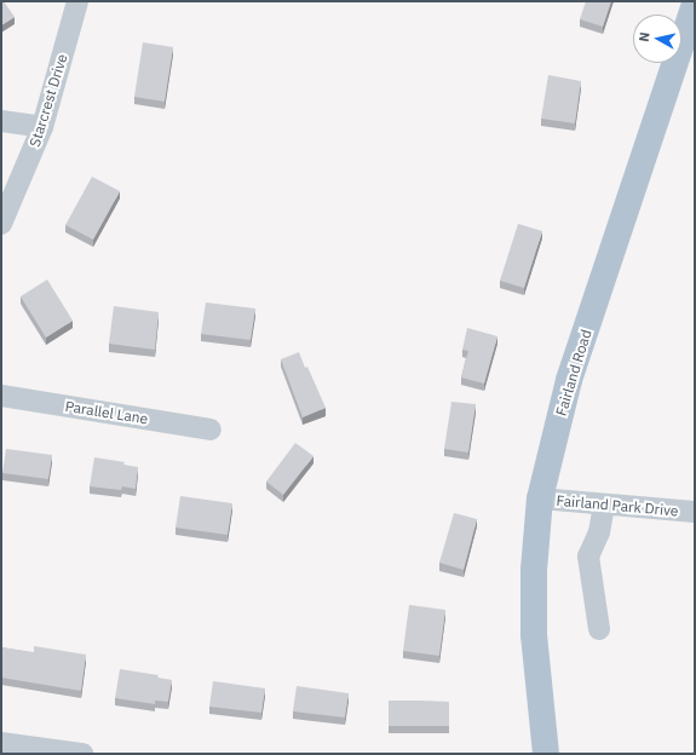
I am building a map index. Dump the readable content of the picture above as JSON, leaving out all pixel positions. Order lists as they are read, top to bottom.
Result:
{
  "streets": {
    "main road": ["Fairland Road"],
    "street": ["Starcrest Drive", "Parallel Lane", "Fairland Park Drive"]
  },
  "crossings": [
    ["Fairland Road", "Fairland Park Drive"]
  ],
  "north": "left"
}
